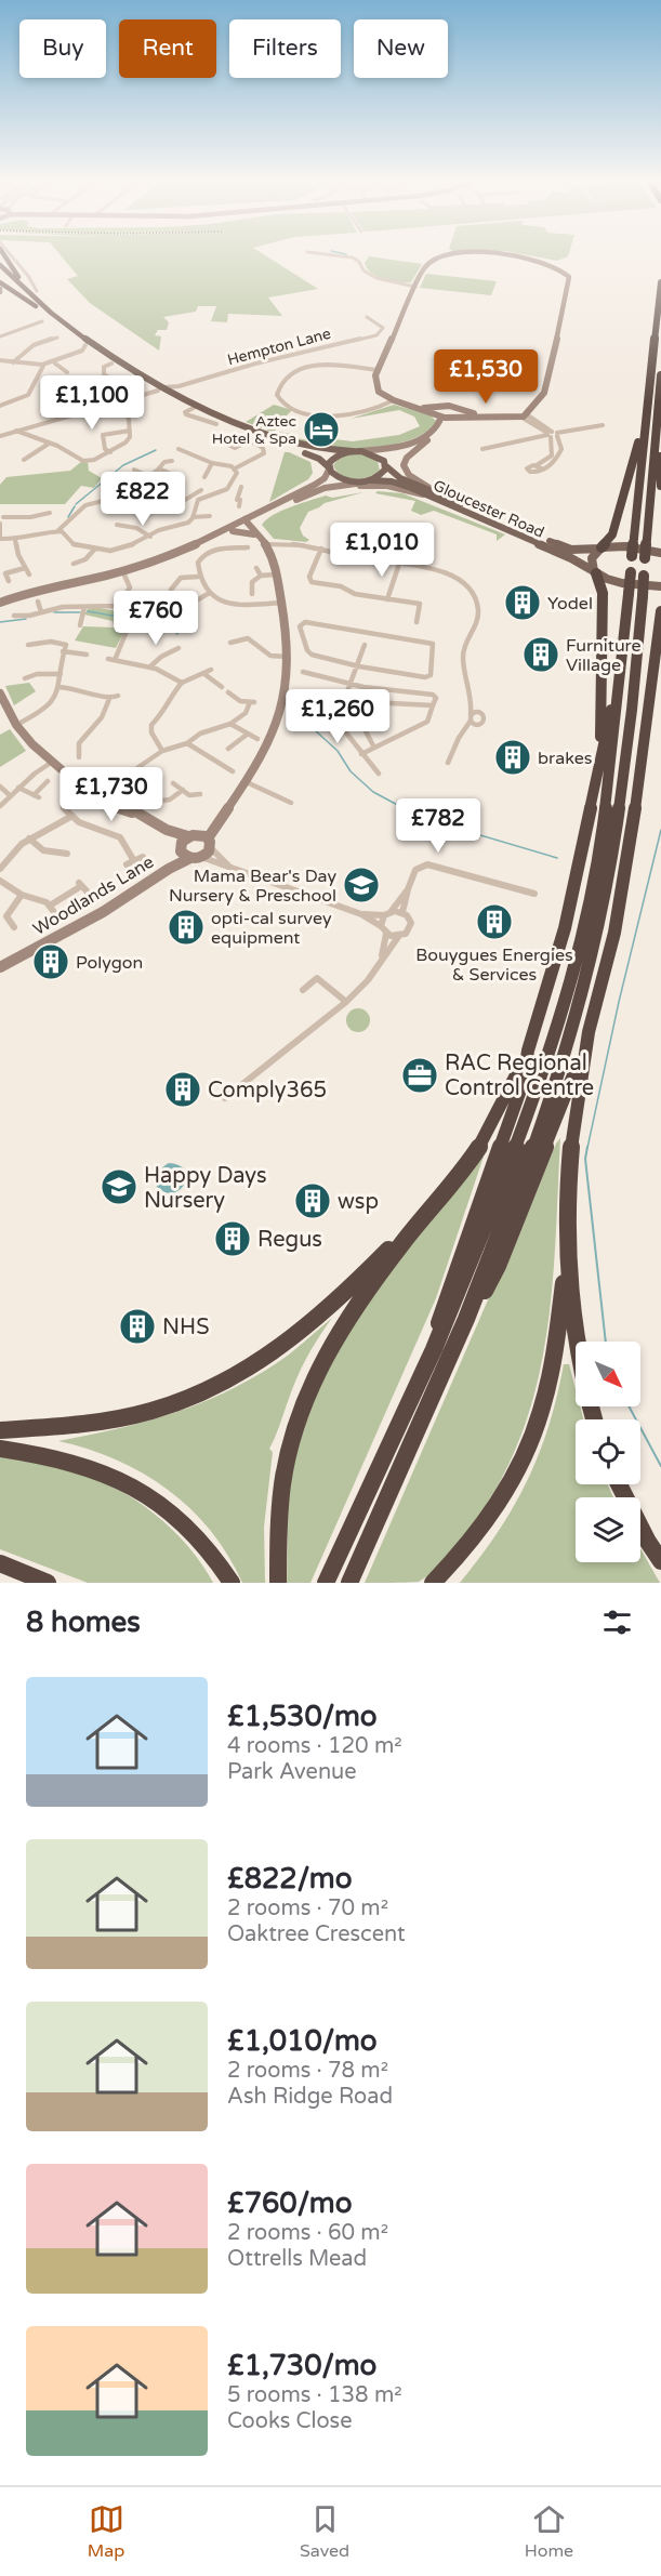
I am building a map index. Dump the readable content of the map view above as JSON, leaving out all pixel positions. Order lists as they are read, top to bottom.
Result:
{
  "streets": {
    "main road": ["Gloucester Road"],
    "street": ["Hempton Lane", "Woodlands Lane"]
  },
  "places": {
    "hotel": ["Aztec Hotel & Spa"],
    "building": [
      "Yodel",
      "Furniture Village",
      "brakes",
      "Bouygues Energies & Services",
      "opti-cal survey equipment",
      "Polygon",
      "Comply365",
      "wsp",
      "Regus",
      "NHS"
    ],
    "school or university": ["Mama Bear's Day Nursery & Preschool", "Happy Days Nursery"],
    "office": ["RAC Regional Control Centre"]
  },
  "north": "bottom right",
  "page": {
    "chip": [
      "Buy",
      "Rent",
      "Filters",
      "New"
    ],
    "price": [
      "£1,530",
      "£1,100",
      "£822",
      "£1,010",
      "£760",
      "£1,260",
      "£1,730",
      "£782"
    ],
    "heading": "8 homes",
    "list": [
      {
        "name": "£1,530/mo",
        "note": "4 rooms · 120 m² · Park Avenue"
      },
      {
        "name": "£822/mo",
        "note": "2 rooms · 70 m² · Oaktree Crescent"
      },
      {
        "name": "£1,010/mo",
        "note": "2 rooms · 78 m² · Ash Ridge Road"
      },
      {
        "name": "£760/mo",
        "note": "2 rooms · 60 m² · Ottrells Mead"
      },
      {
        "name": "£1,730/mo",
        "note": "5 rooms · 138 m² · Cooks Close"
      }
    ],
    "tabs": ["Map", "Saved", "Home"]
  }
}
